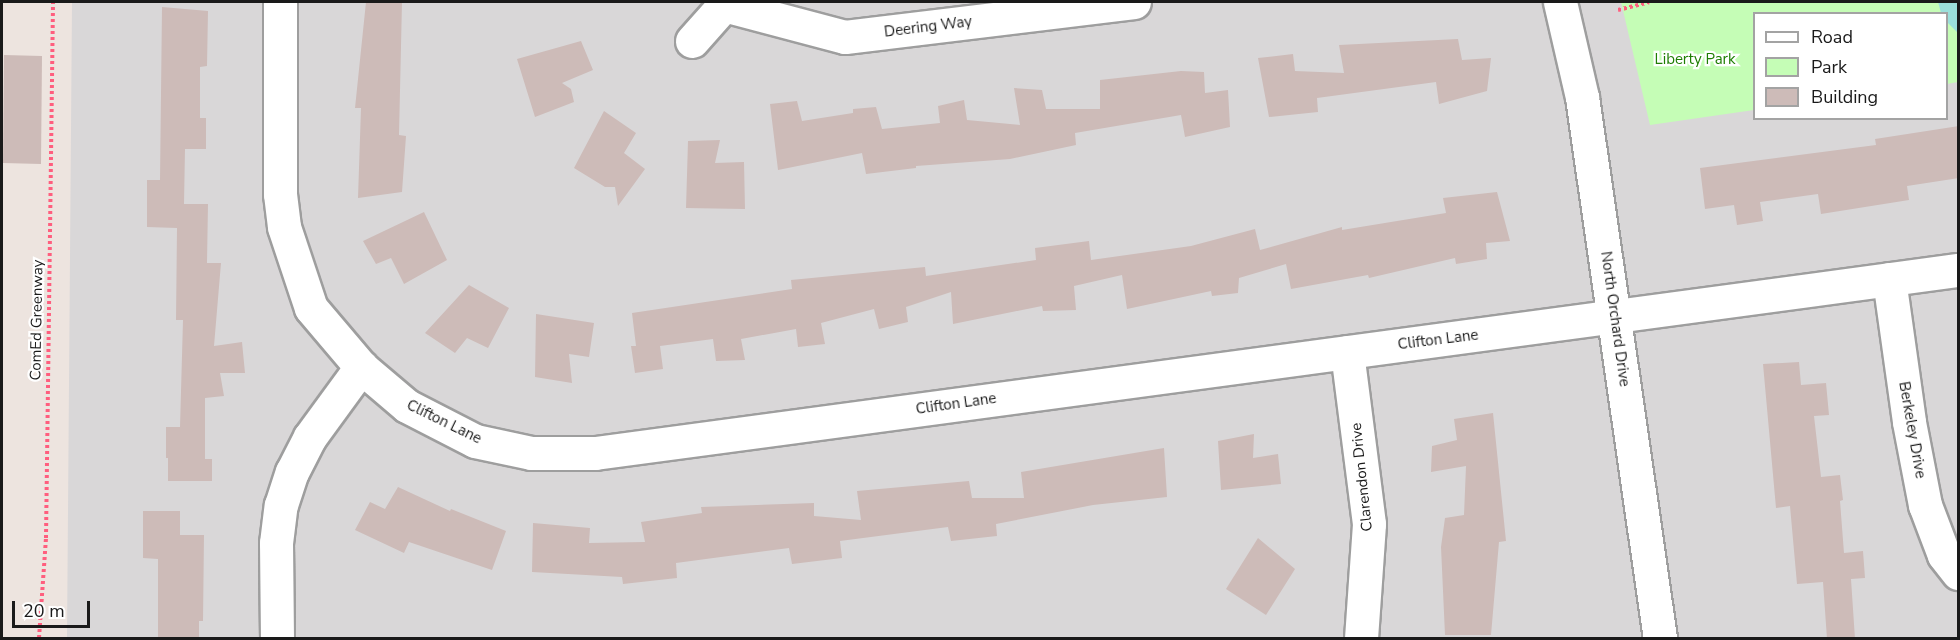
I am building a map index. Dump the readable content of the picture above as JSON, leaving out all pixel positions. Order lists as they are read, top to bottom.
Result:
{
  "streets": {
    "street": [
      "Deering Way",
      "North Orchard Drive",
      "Clifton Lane",
      "Berkeley Drive",
      "Clarendon Drive"
    ],
    "path": ["ComEd Greenway"]
  },
  "crossings": [
    ["North Orchard Drive", "Clifton Lane"],
    ["Clifton Lane", "Berkeley Drive"],
    ["Clifton Lane", "Clarendon Drive"]
  ],
  "parks": ["Liberty Park"],
  "legend": ["Road", "Park", "Building"],
  "scale_bar": "20 m"
}
